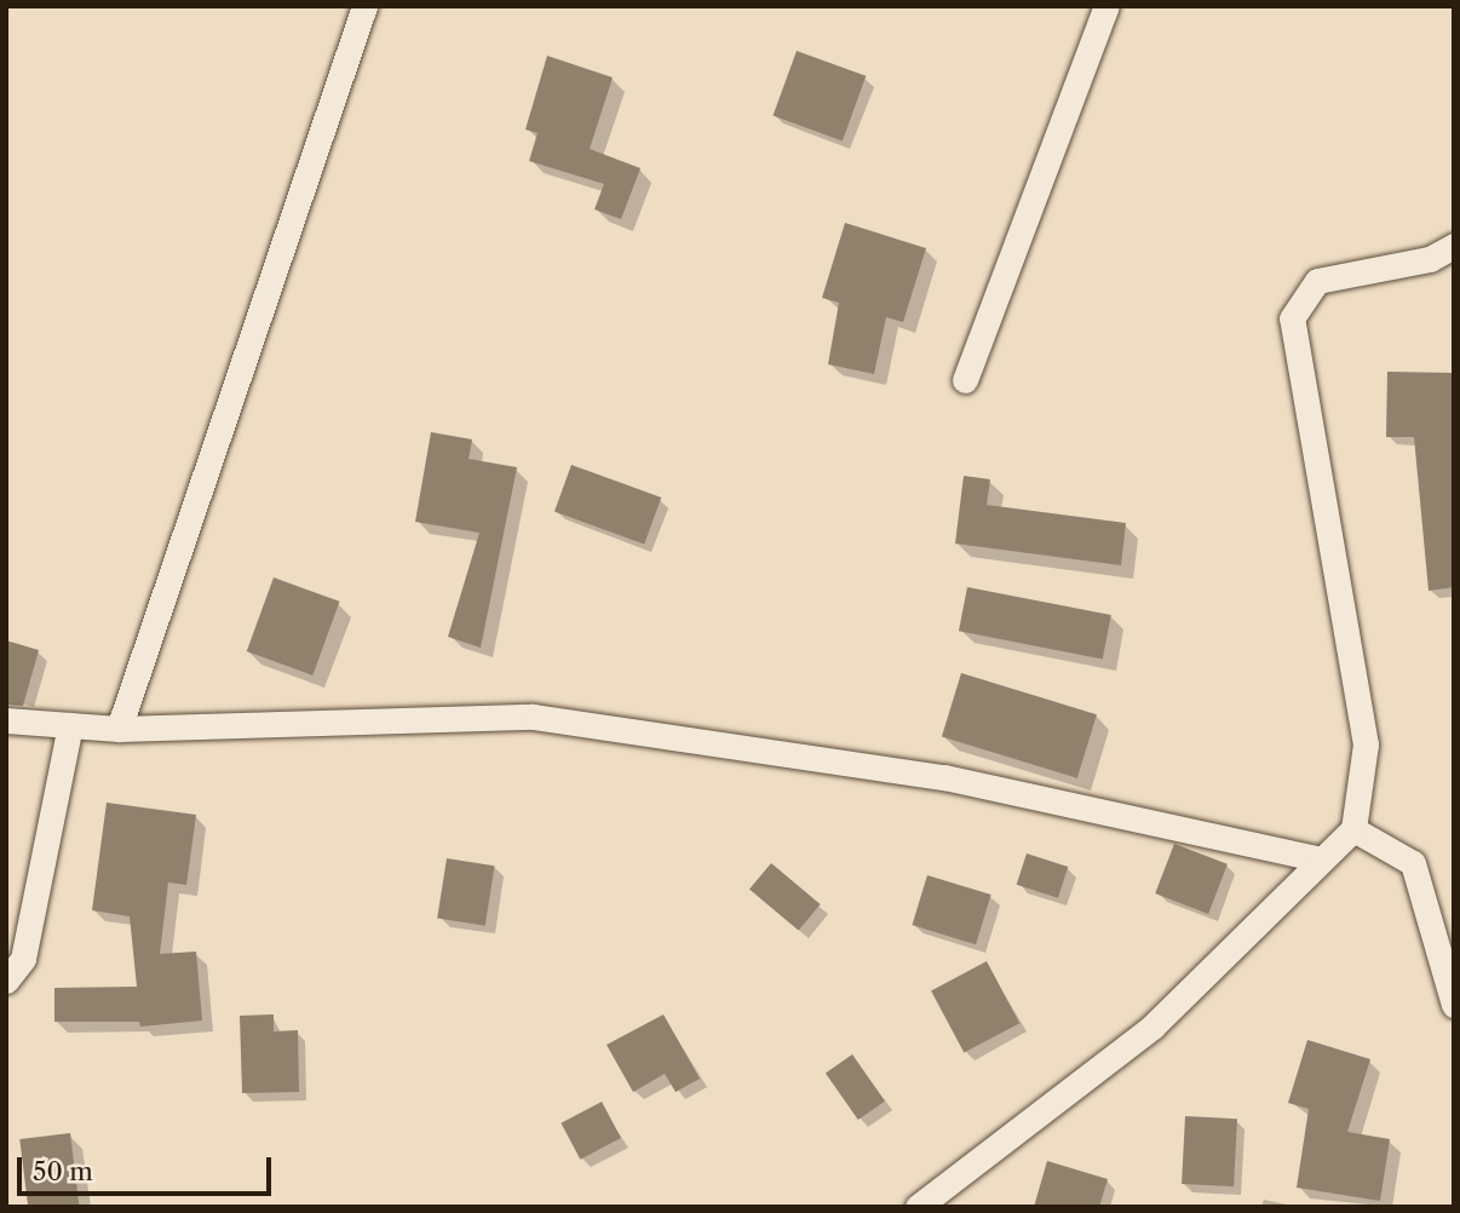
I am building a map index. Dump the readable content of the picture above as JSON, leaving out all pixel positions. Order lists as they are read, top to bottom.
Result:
{
  "scale_bar": "50 m"
}
